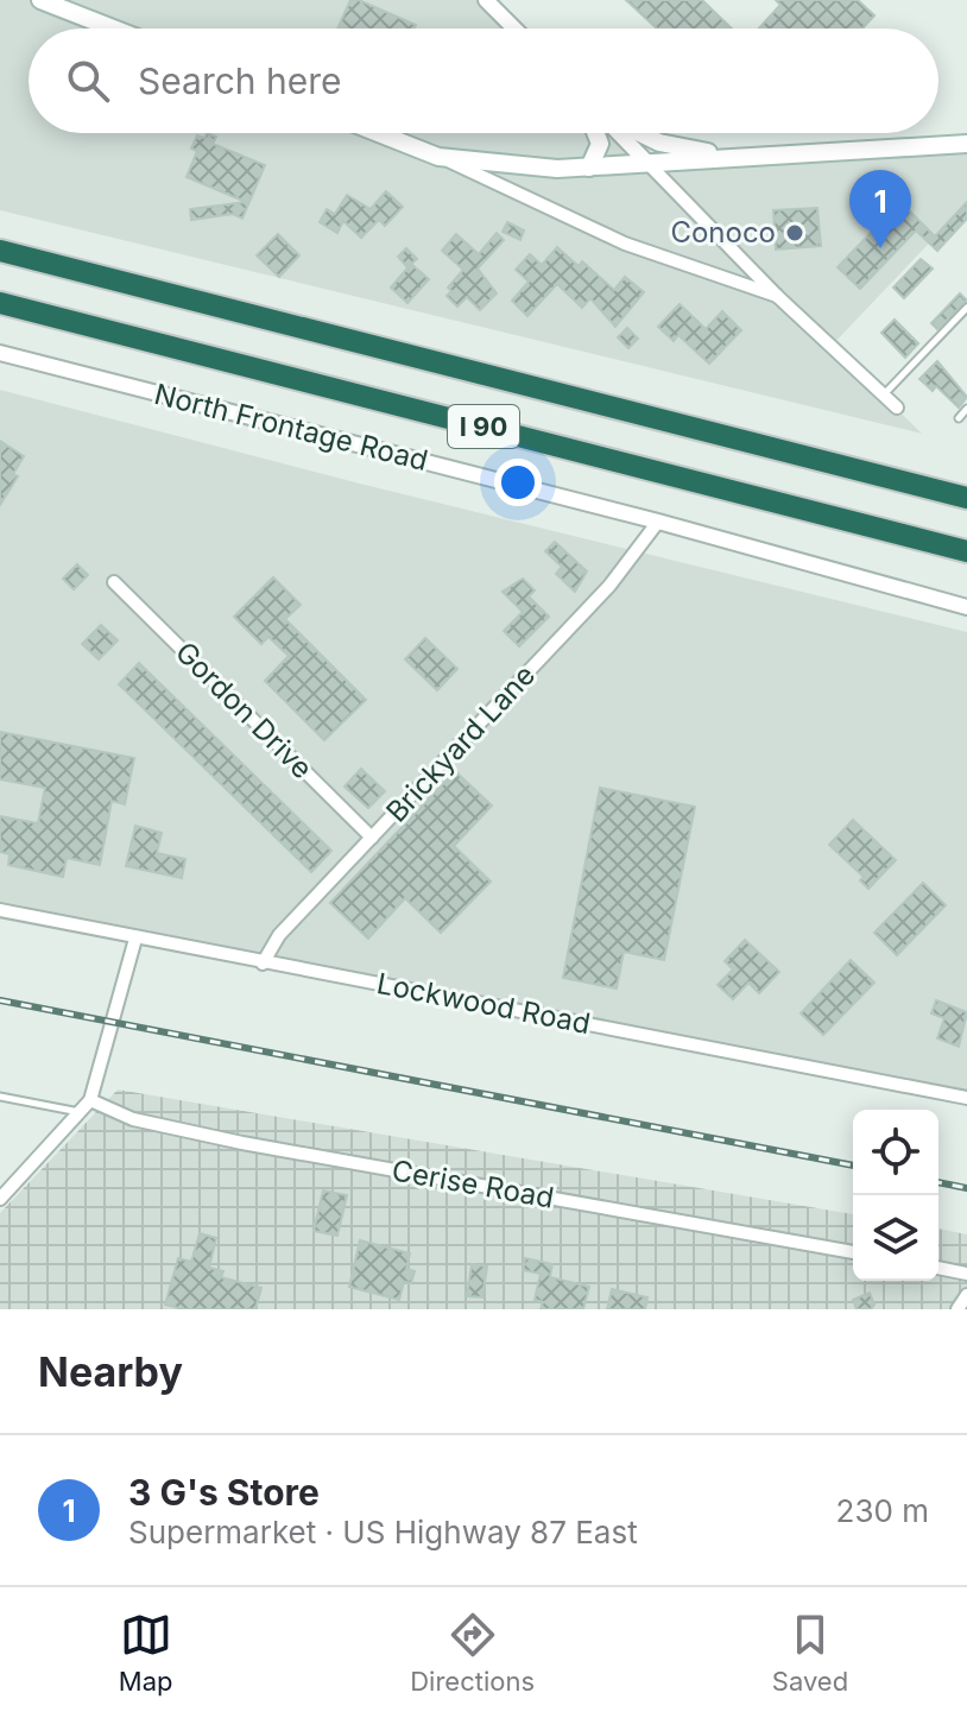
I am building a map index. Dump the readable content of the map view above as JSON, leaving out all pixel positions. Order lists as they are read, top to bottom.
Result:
{
  "streets": {
    "highway": ["I 90"],
    "street": [
      "North Frontage Road",
      "Gordon Drive",
      "Brickyard Lane",
      "Lockwood Road",
      "Cerise Road"
    ]
  },
  "crossings": [
    ["North Frontage Road", "Brickyard Lane"],
    ["Gordon Drive", "Brickyard Lane"],
    ["Brickyard Lane", "Lockwood Road"]
  ],
  "places": ["Conoco"],
  "page": {
    "search": "Search here",
    "pins": "1",
    "heading": "Nearby",
    "list": [
      {
        "mark": "1",
        "name": "3 G's Store",
        "note": "Supermarket · US Highway 87 East",
        "value": "230 m"
      }
    ],
    "nav": ["Map", "Directions", "Saved"]
  }
}
